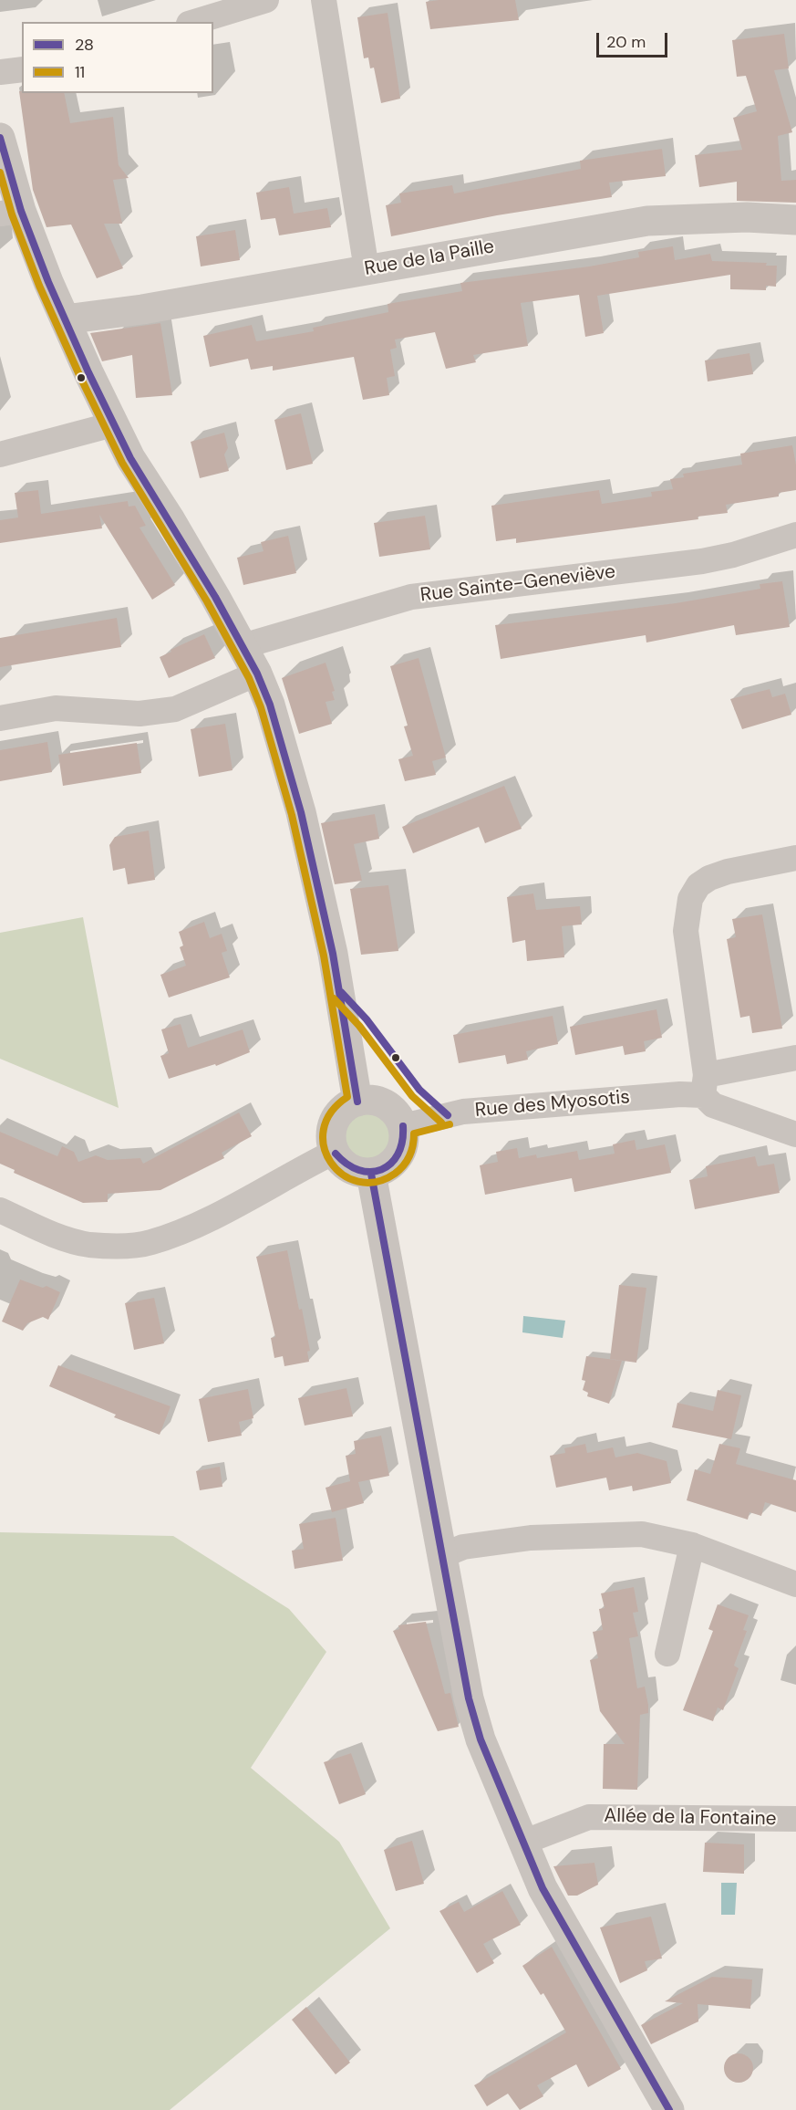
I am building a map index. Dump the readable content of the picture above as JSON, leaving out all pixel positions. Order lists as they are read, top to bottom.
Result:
{
  "streets": {
    "street": [
      "Rue de la Paille",
      "Rue Sainte-Geneviève",
      "Rue des Myosotis",
      "Allée de la Fontaine"
    ]
  },
  "lines": ["transit line 28", "transit line 11"],
  "legend": ["28", "11"],
  "scale_bar": "20 m"
}
